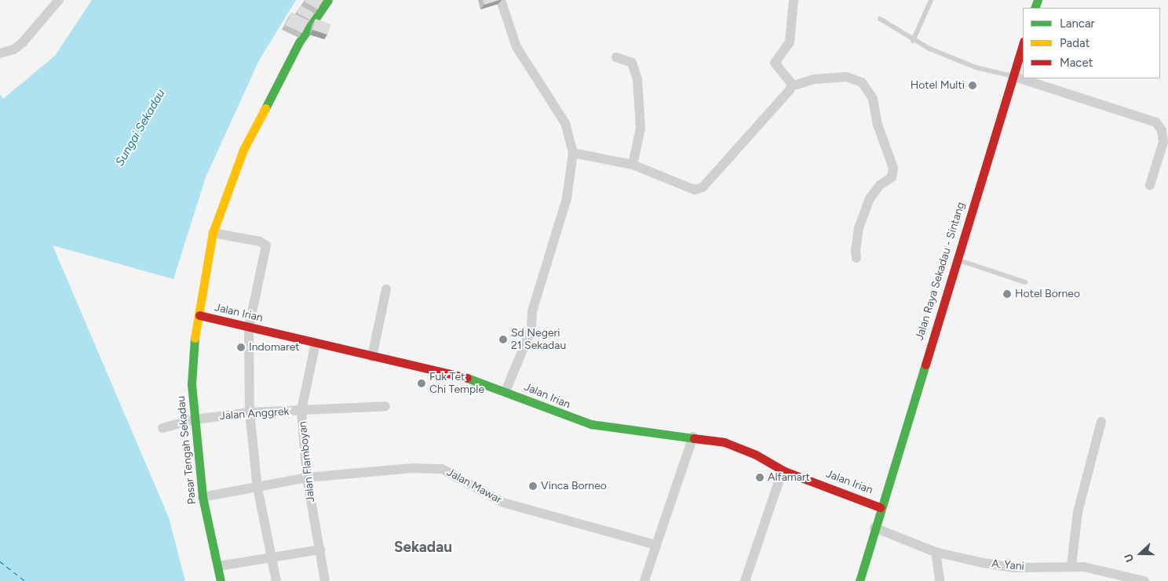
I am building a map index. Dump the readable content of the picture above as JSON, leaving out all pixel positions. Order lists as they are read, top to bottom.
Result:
{
  "streets": {
    "main road": ["Jalan Raya Sekadau - Sintang", "Jalan Irian", "Pasar Tengah Sekadau"],
    "street": [
      "Jalan Anggrek",
      "Jalan Flamboyan",
      "Jalan Mawar",
      "A. Yani"
    ]
  },
  "crossings": [
    ["Jalan Raya Sekadau - Sintang", "Jalan Irian"],
    ["Jalan Raya Sekadau - Sintang", "A. Yani"],
    ["Jalan Irian", "Pasar Tengah Sekadau"],
    ["Jalan Irian", "Jalan Flamboyan"],
    ["Jalan Anggrek", "Pasar Tengah Sekadau"],
    ["Jalan Anggrek", "Jalan Flamboyan"],
    ["Pasar Tengah Sekadau", "Jalan Mawar"],
    ["Jalan Flamboyan", "Jalan Mawar"]
  ],
  "districts": ["Sekadau"],
  "water": ["Sungai Sekadau"],
  "places": [
    "Hotel Multi",
    "Hotel Borneo",
    "Sd Negeri 21 Sekadau",
    "Indomaret",
    "Fuk Tet Chi Temple",
    "Alfamart",
    "Vinca Borneo"
  ],
  "legend": ["Lancar", "Padat", "Macet"],
  "north": "left"
}
